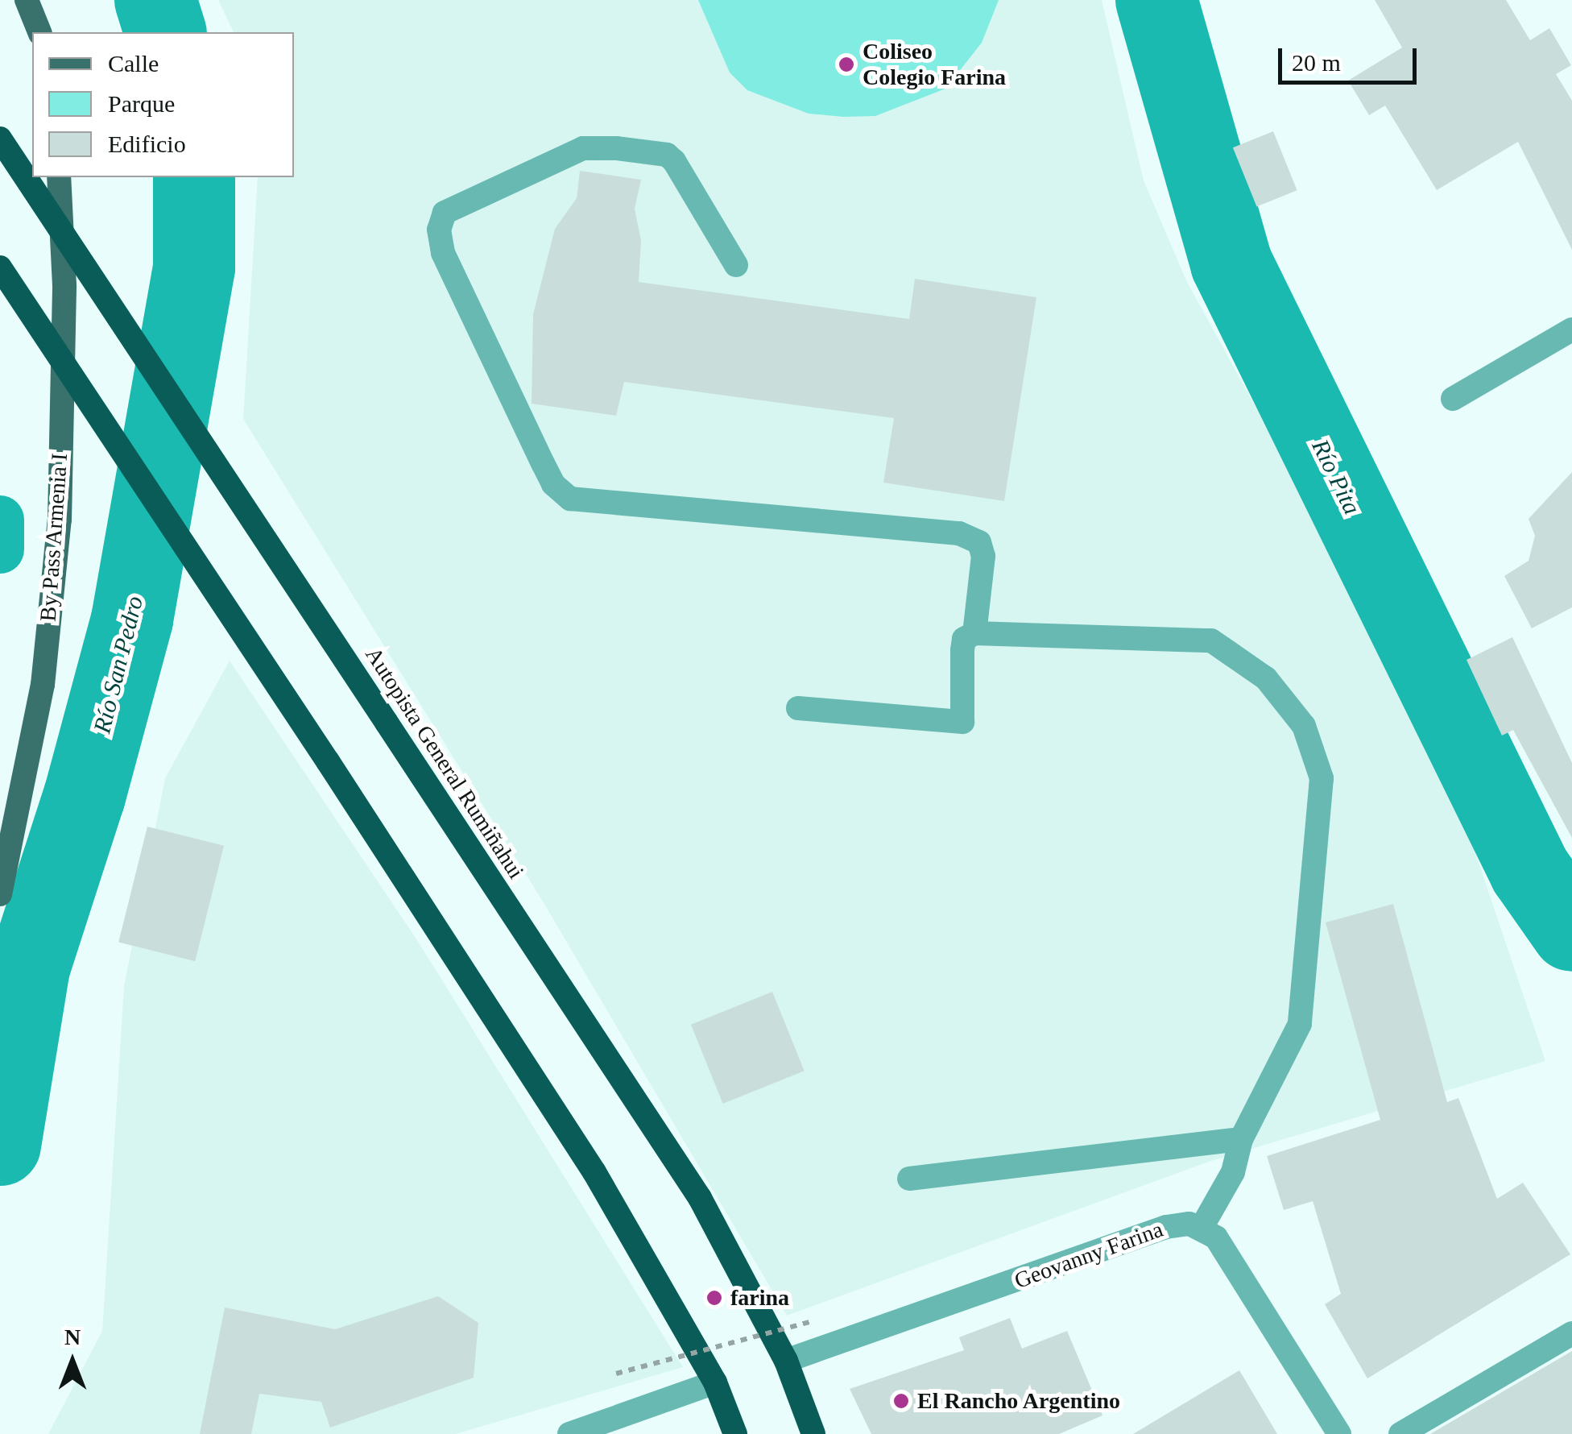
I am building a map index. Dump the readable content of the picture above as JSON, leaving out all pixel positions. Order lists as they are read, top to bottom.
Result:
{
  "streets": {
    "highway": ["Autopista General Rumiñahui"],
    "main road": ["By Pass Armenia I"],
    "street": ["Geovanny Farina"]
  },
  "crossings": [
    ["Autopista General Rumiñahui", "Geovanny Farina"]
  ],
  "water": ["Río Pita", "Río San Pedro"],
  "places": ["Coliseo Colegio Farina", "farina", "El Rancho Argentino"],
  "legend": ["Calle", "Parque", "Edificio"],
  "scale_bar": "20 m",
  "north": "top"
}
